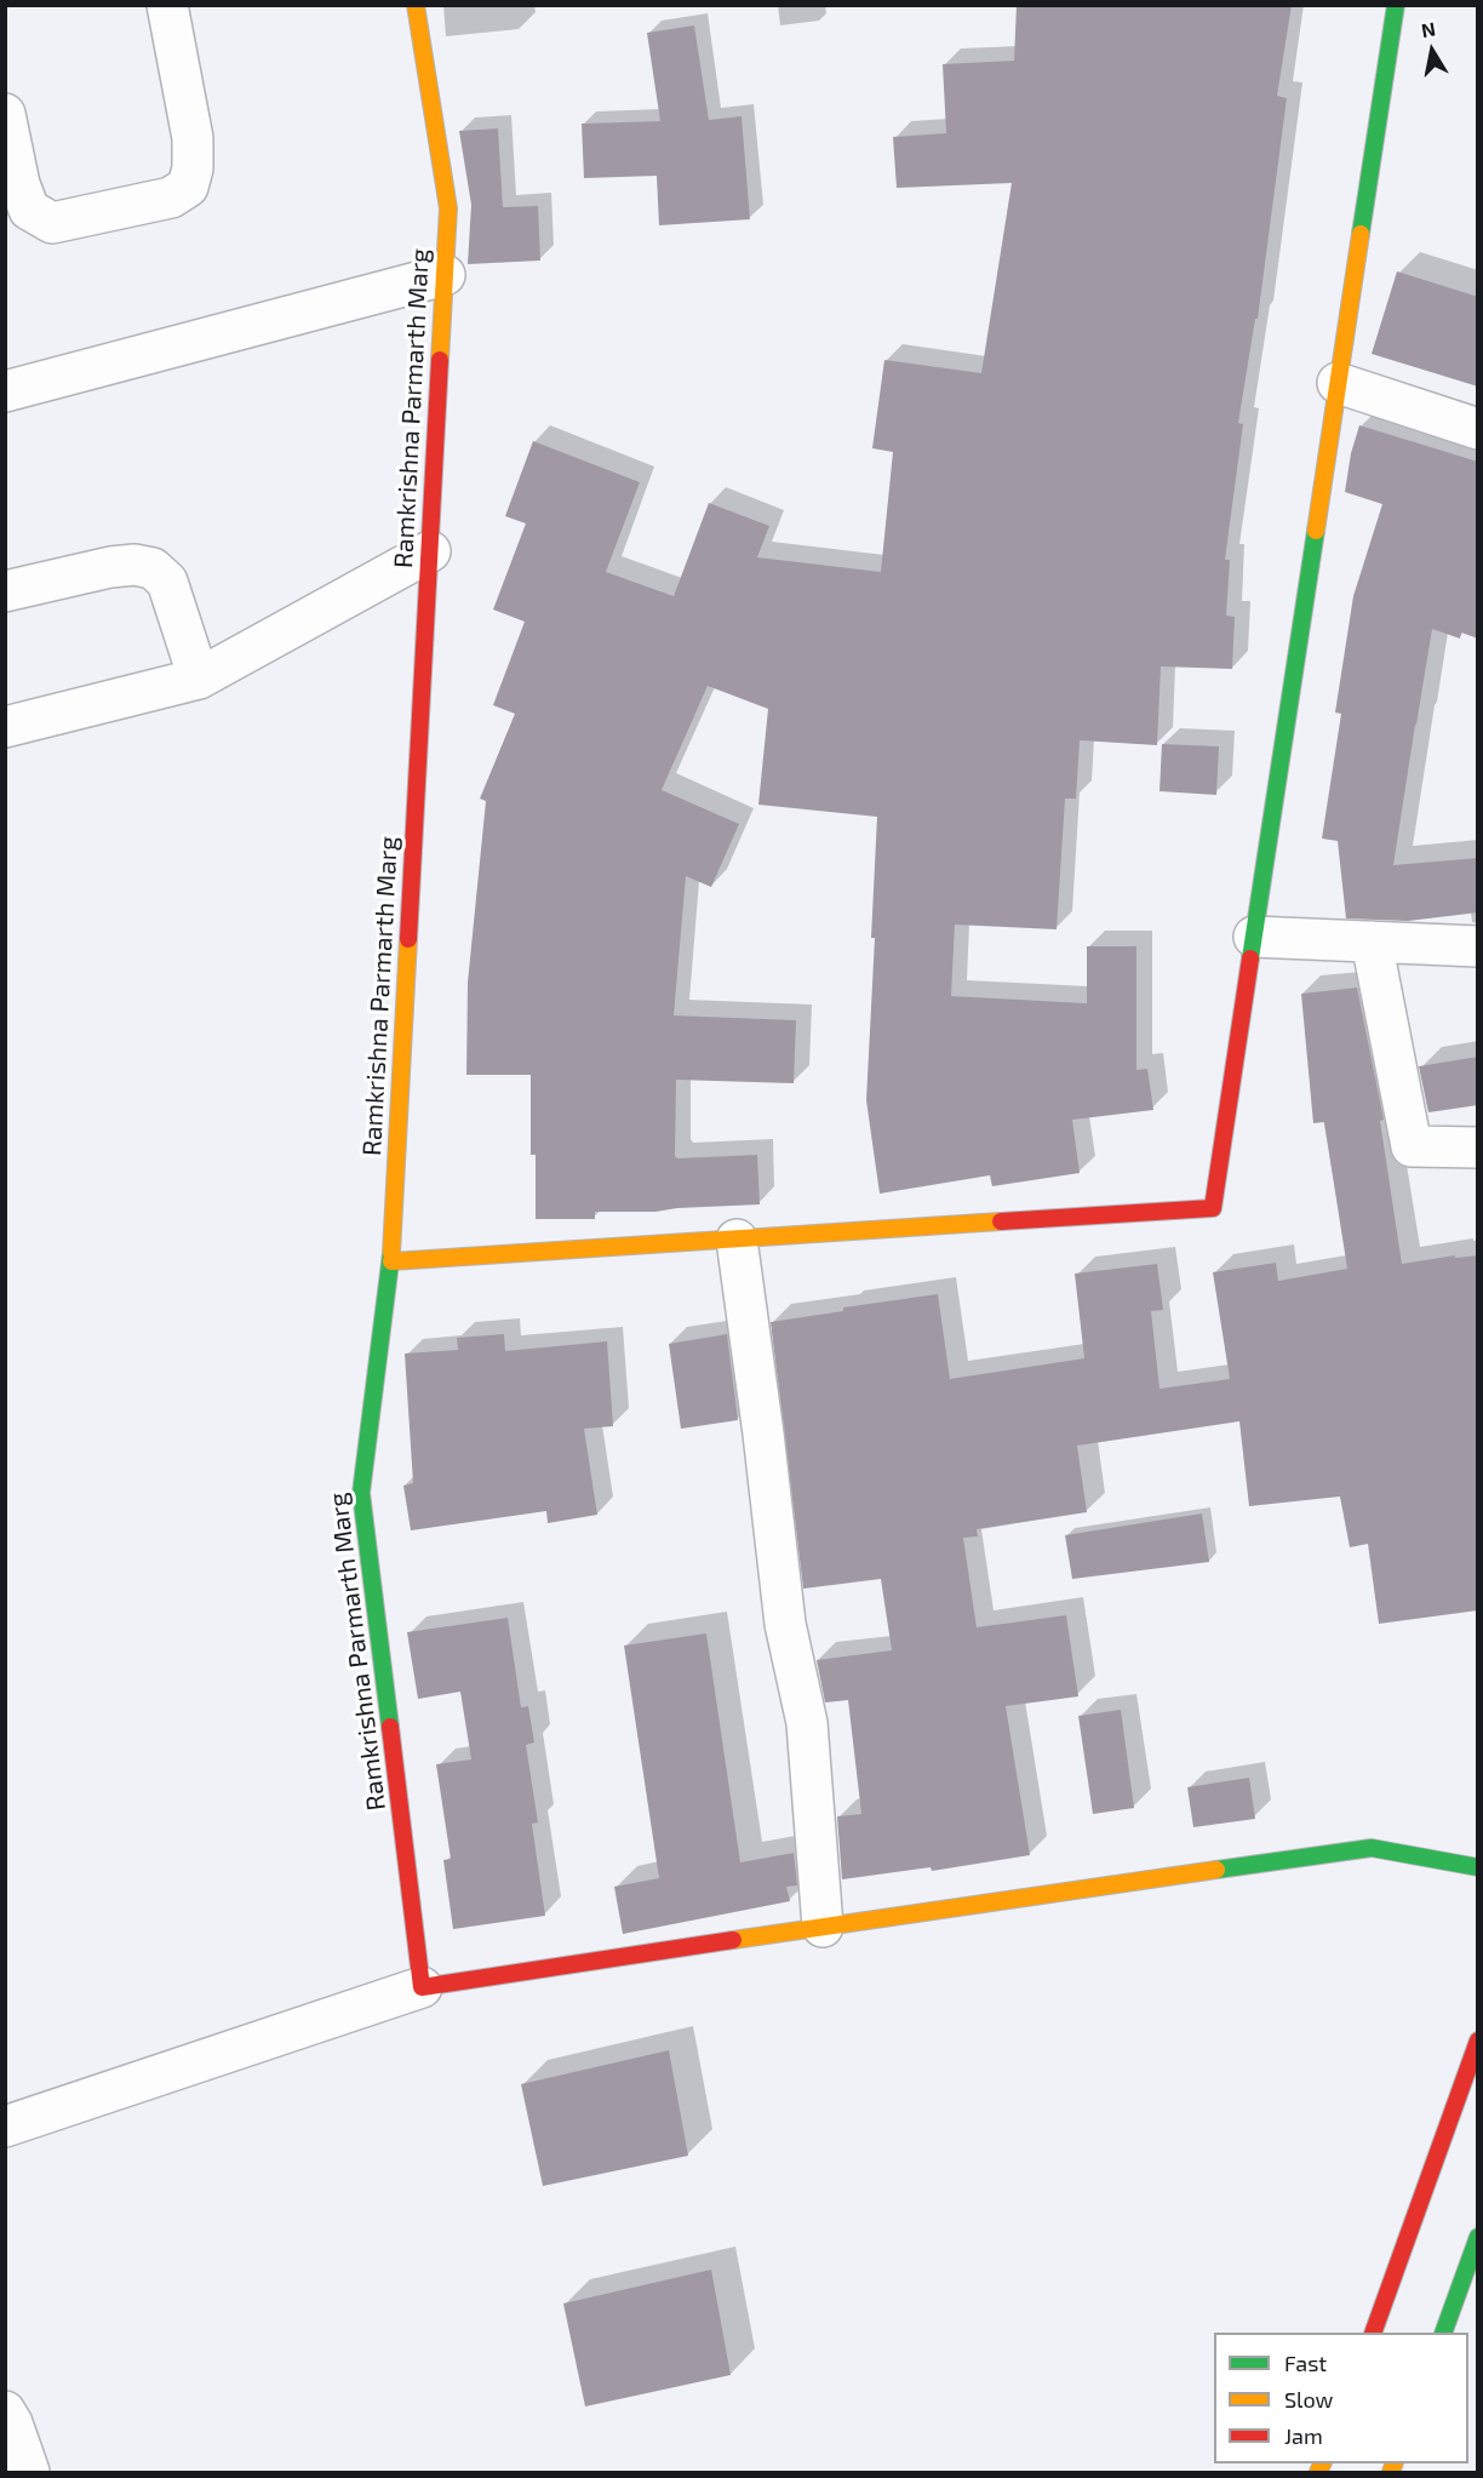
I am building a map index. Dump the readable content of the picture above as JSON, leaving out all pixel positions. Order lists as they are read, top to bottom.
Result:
{
  "streets": {
    "street": ["Ramkrishna Parmarth Marg"]
  },
  "legend": ["Fast", "Slow", "Jam"],
  "north": "top"
}
